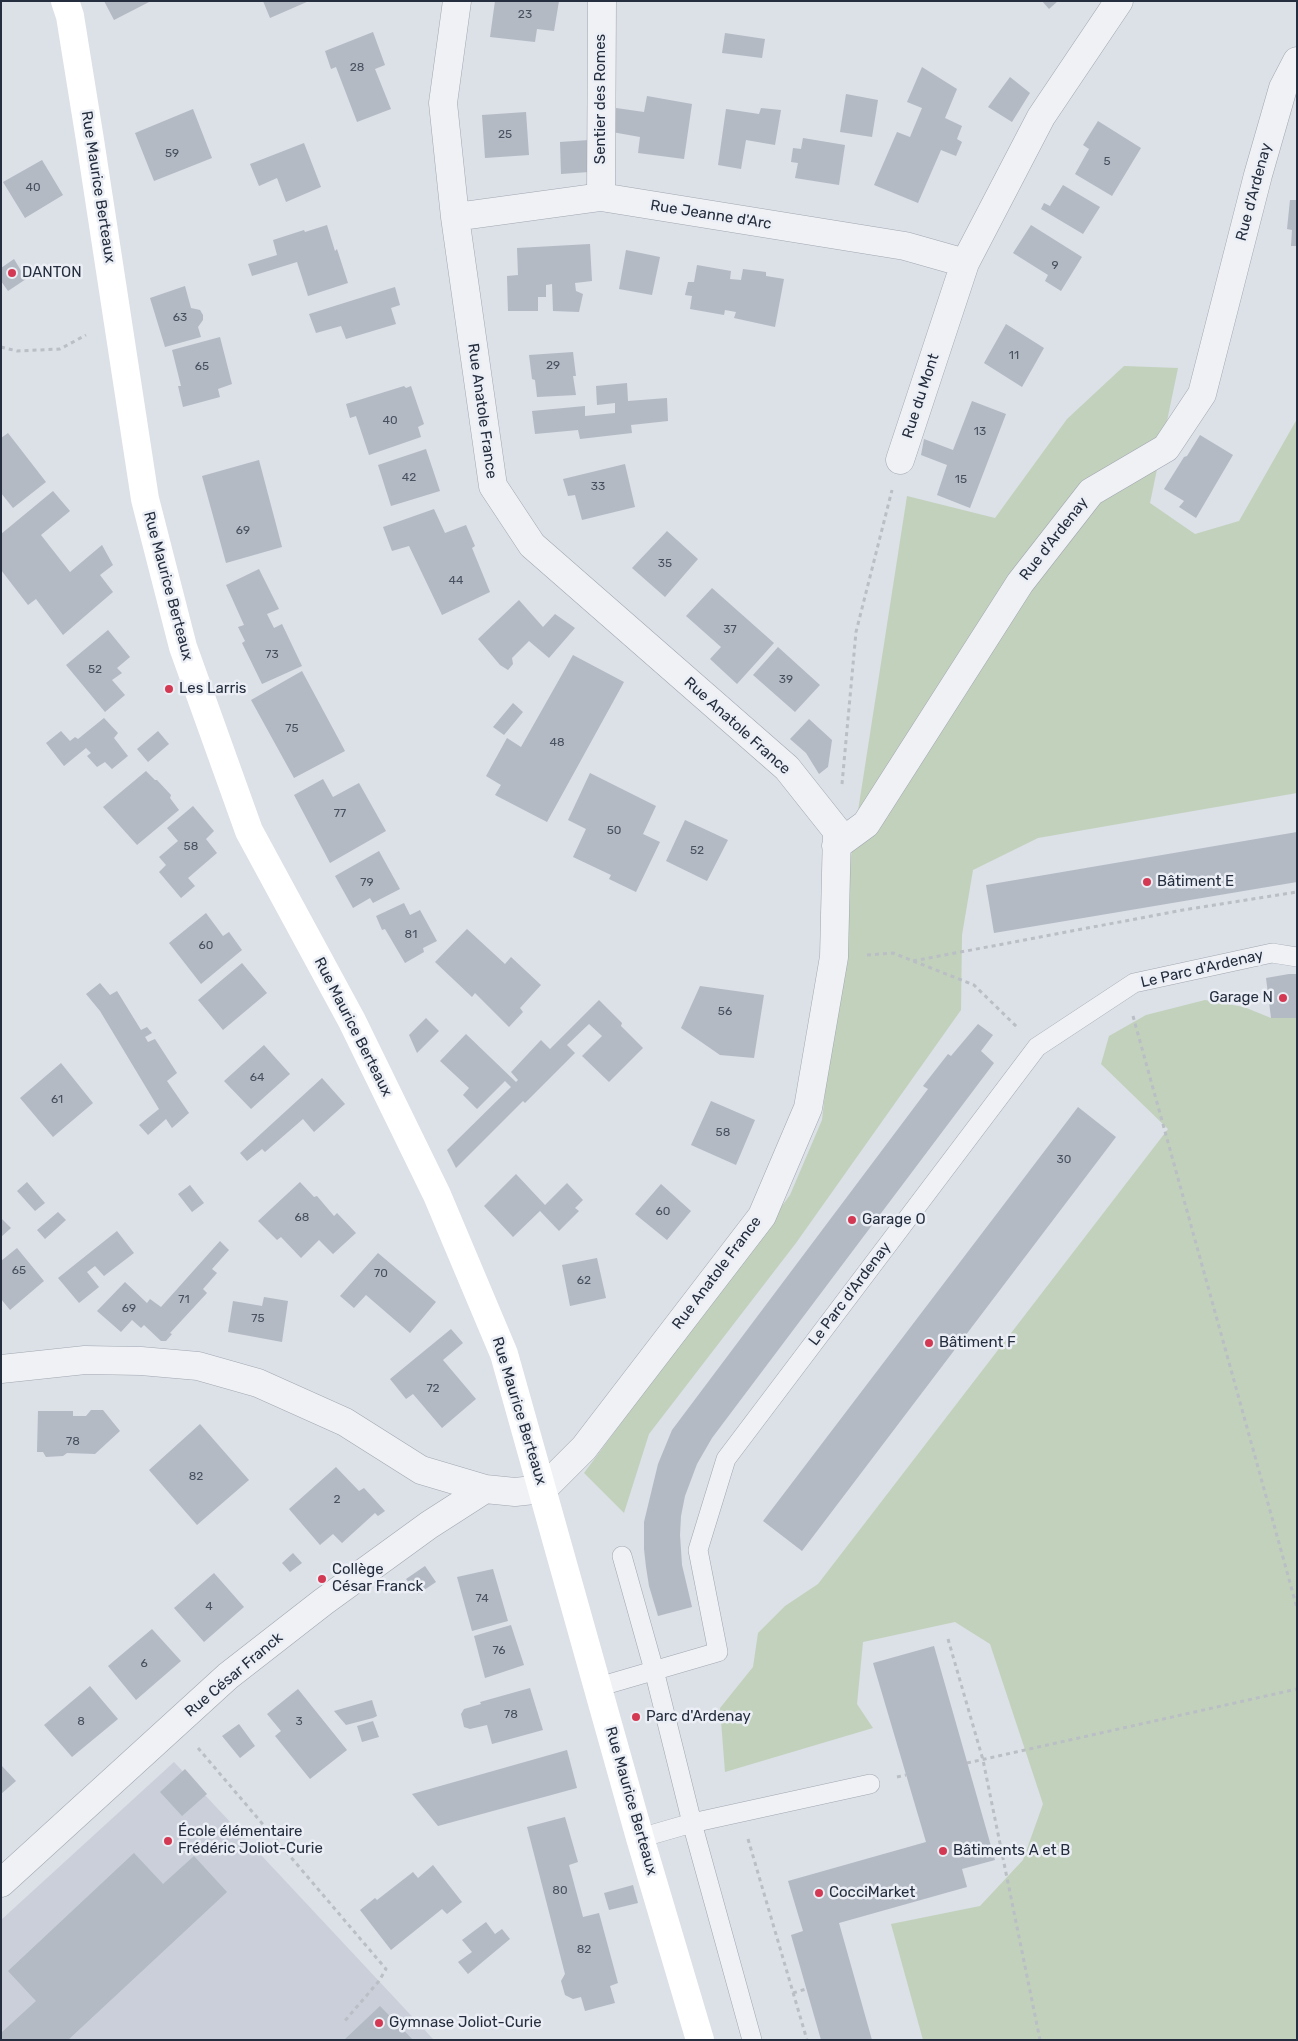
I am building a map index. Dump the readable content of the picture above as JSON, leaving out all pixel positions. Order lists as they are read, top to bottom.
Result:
{
  "streets": {
    "main road": ["Rue Maurice Berteaux"],
    "street": [
      "Sentier des Romes",
      "Rue d'Ardenay",
      "Rue Jeanne d'Arc",
      "Rue du Mont",
      "Rue Anatole France",
      "Rue César Franck"
    ],
    "lane": ["Le Parc d'Ardenay"]
  },
  "crossings": [
    ["Sentier des Romes", "Rue Jeanne d'Arc"],
    ["Rue Maurice Berteaux", "Rue Anatole France"],
    ["Rue d'Ardenay", "Rue Anatole France"],
    ["Rue Jeanne d'Arc", "Rue du Mont"],
    ["Rue Jeanne d'Arc", "Rue Anatole France"]
  ],
  "places": [
    "DANTON",
    "Les Larris",
    "Bâtiment E",
    "Garage N",
    "Garage O",
    "Bâtiment F",
    "Collège César Franck",
    "Parc d'Ardenay",
    "École élémentaire Frédéric Joliot-Curie",
    "Bâtiments A et B",
    "CocciMarket",
    "Gymnase Joliot-Curie"
  ],
  "house_numbers": [
    "23",
    "28",
    "25",
    "59",
    "5",
    "40",
    "9",
    "63",
    "11",
    "29",
    "65",
    "40",
    "13",
    "42",
    "15",
    "33",
    "69",
    "35",
    "44",
    "37",
    "73",
    "52",
    "39",
    "75",
    "48",
    "77",
    "50",
    "58",
    "52",
    "79",
    "81",
    "60",
    "56",
    "64",
    "61",
    "58",
    "30",
    "60",
    "68",
    "65",
    "70",
    "62",
    "71",
    "69",
    "75",
    "72",
    "78",
    "82",
    "2",
    "74",
    "4",
    "76",
    "6",
    "78",
    "8",
    "3",
    "80",
    "82"
  ]
}
